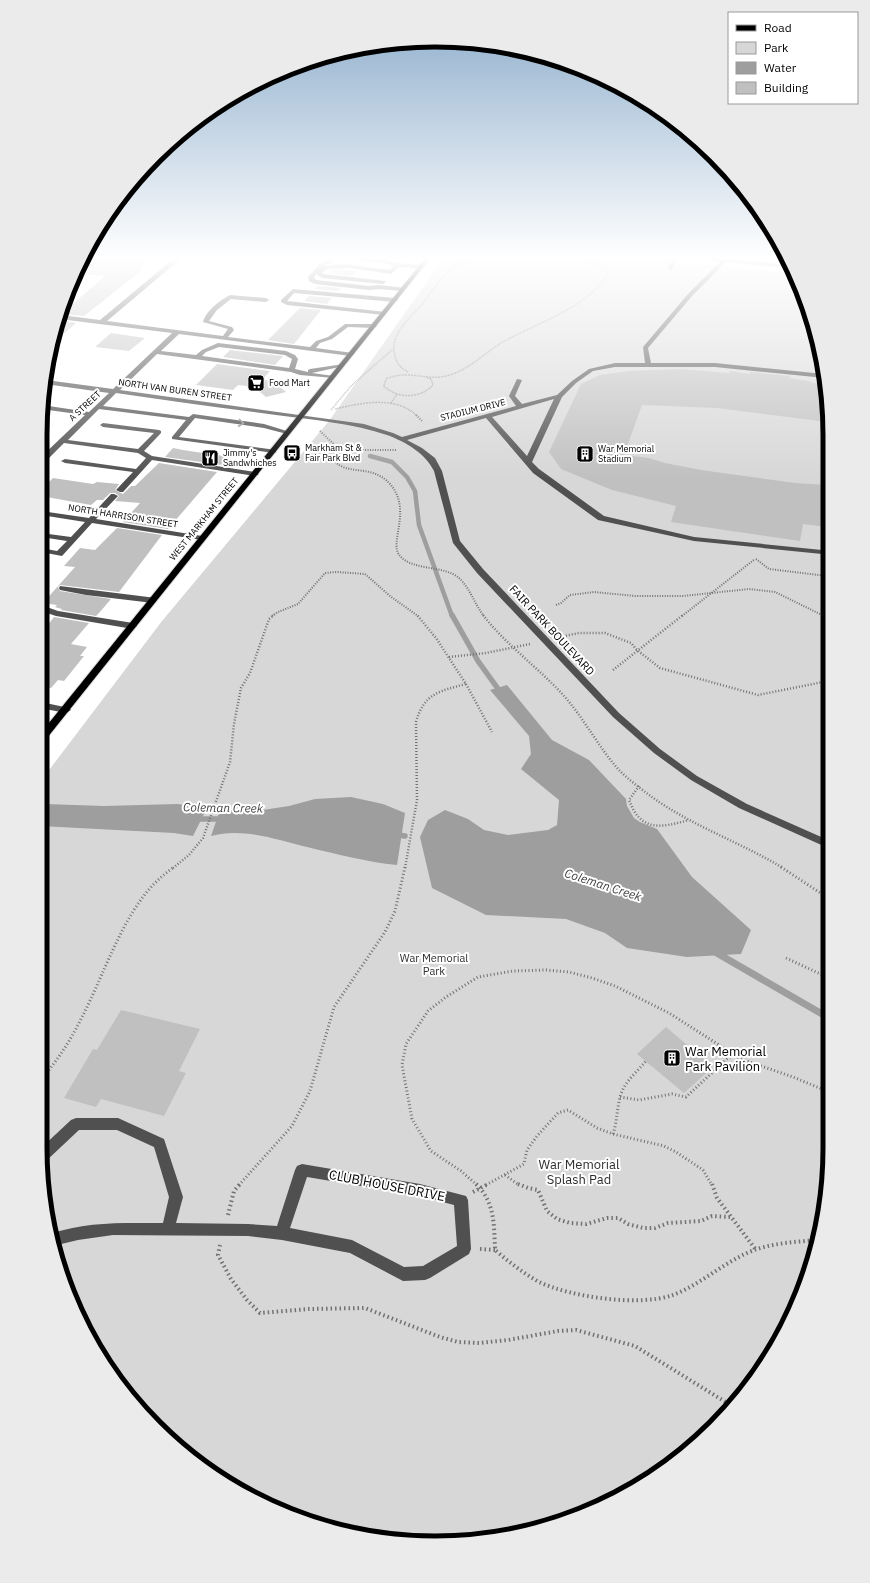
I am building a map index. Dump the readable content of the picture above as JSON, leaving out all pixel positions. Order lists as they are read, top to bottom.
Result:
{
  "streets": {
    "main road": ["WEST MARKHAM STREET"],
    "street": [
      "NORTH VAN BUREN STREET",
      "A STREET",
      "STADIUM DRIVE",
      "NORTH HARRISON STREET",
      "FAIR PARK BOULEVARD",
      "CLUB HOUSE DRIVE"
    ]
  },
  "crossings": [
    ["NORTH VAN BUREN STREET", "A STREET"],
    ["NORTH VAN BUREN STREET", "WEST MARKHAM STREET"],
    ["NORTH VAN BUREN STREET", "FAIR PARK BOULEVARD"],
    ["STADIUM DRIVE", "FAIR PARK BOULEVARD"],
    ["NORTH HARRISON STREET", "WEST MARKHAM STREET"],
    ["WEST MARKHAM STREET", "FAIR PARK BOULEVARD"]
  ],
  "water": ["Coleman Creek"],
  "parks": ["War Memorial Park", "War Memorial Splash Pad"],
  "places": {
    "supermarket": ["Food Mart"],
    "bus stop": ["Markham St & Fair Park Blvd"],
    "building": ["War Memorial Stadium", "War Memorial Park Pavilion"],
    "restaurant": ["Jimmy's Sandwhiches"]
  },
  "legend": [
    "Road",
    "Park",
    "Water",
    "Building"
  ]
}
